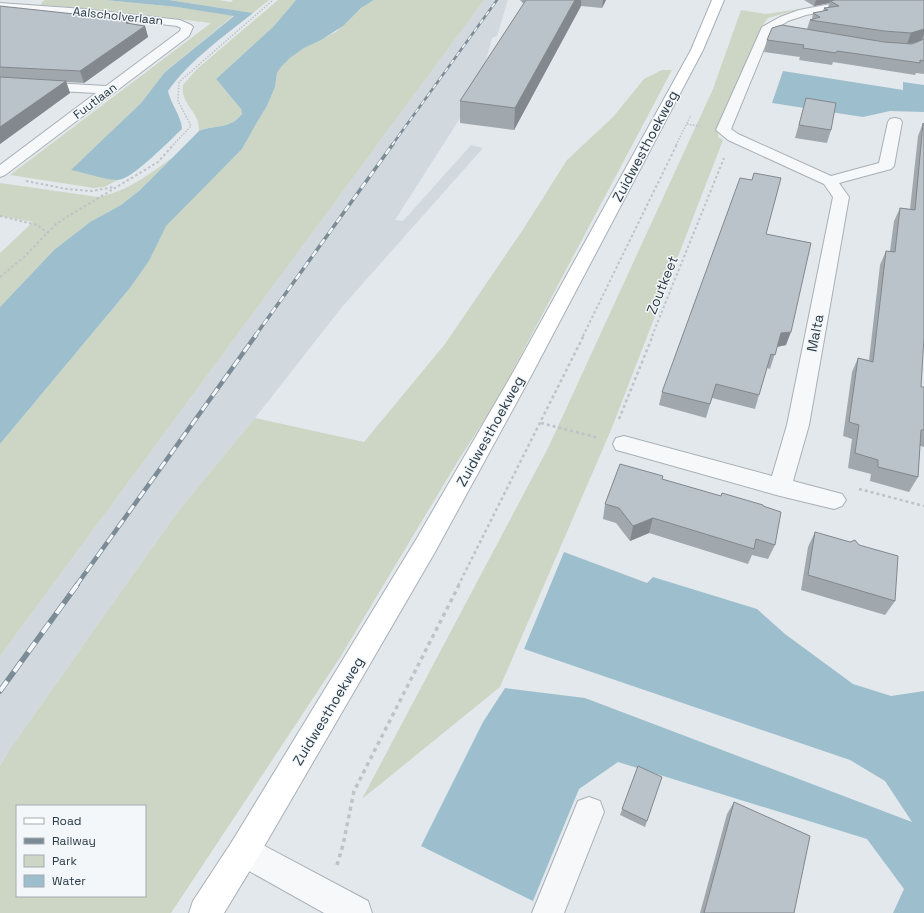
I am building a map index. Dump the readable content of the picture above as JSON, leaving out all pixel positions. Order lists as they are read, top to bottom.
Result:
{
  "streets": {
    "main road": ["Zuidwesthoekweg"],
    "street": ["Aalscholverlaan", "Fuutlaan", "Malta"],
    "path": ["Zoutkeet"]
  },
  "crossings": [
    ["Aalscholverlaan", "Fuutlaan"]
  ],
  "legend": [
    "Road",
    "Railway",
    "Park",
    "Water"
  ]
}
